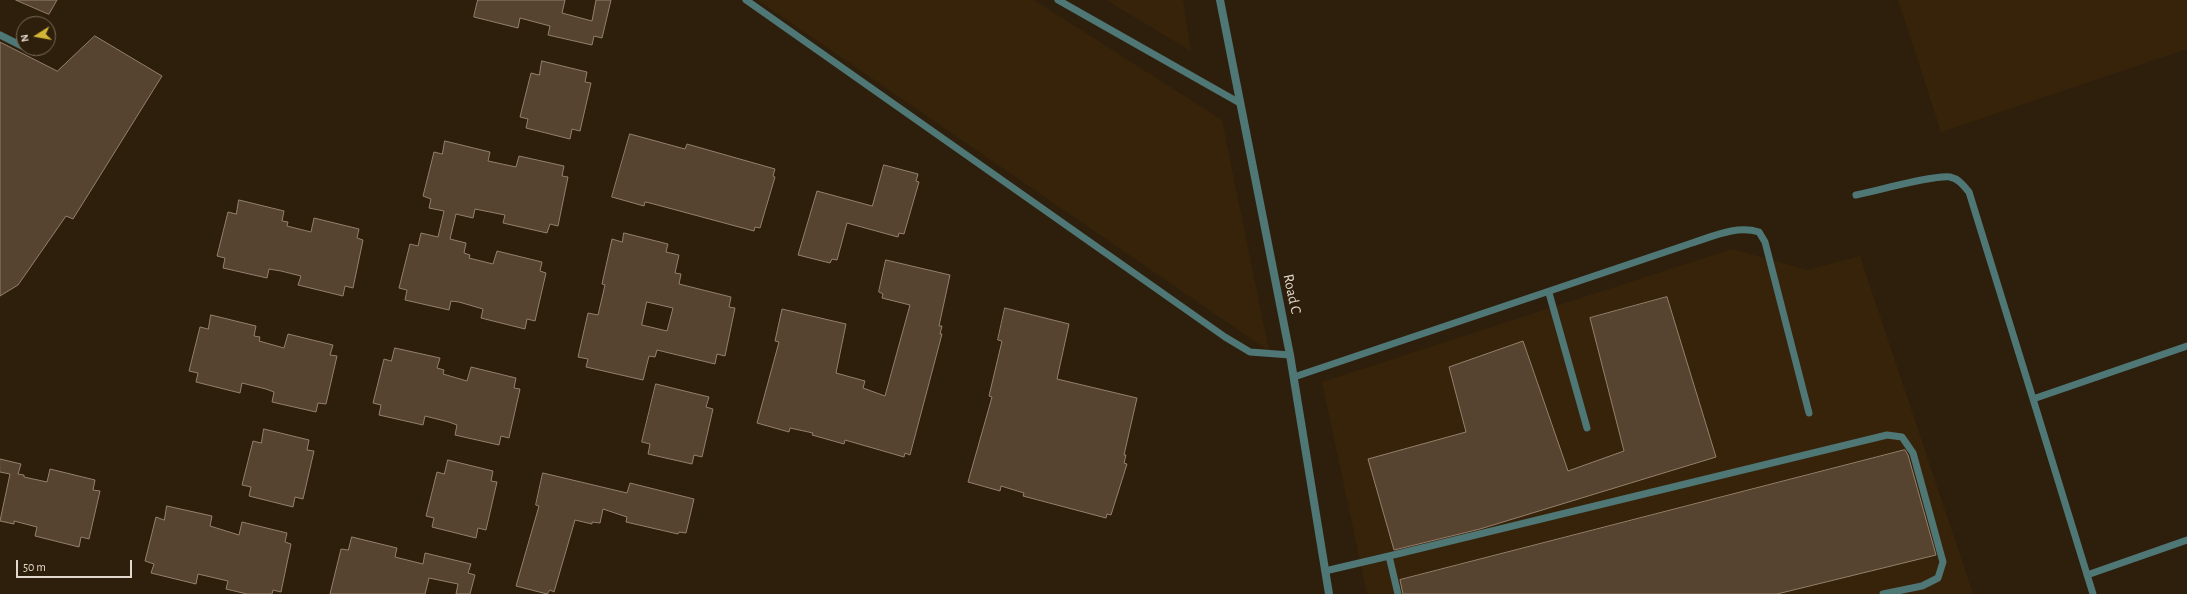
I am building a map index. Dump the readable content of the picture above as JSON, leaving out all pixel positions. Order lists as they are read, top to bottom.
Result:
{
  "streets": {
    "street": ["Road C"]
  },
  "scale_bar": "50 m",
  "north": "left"
}
